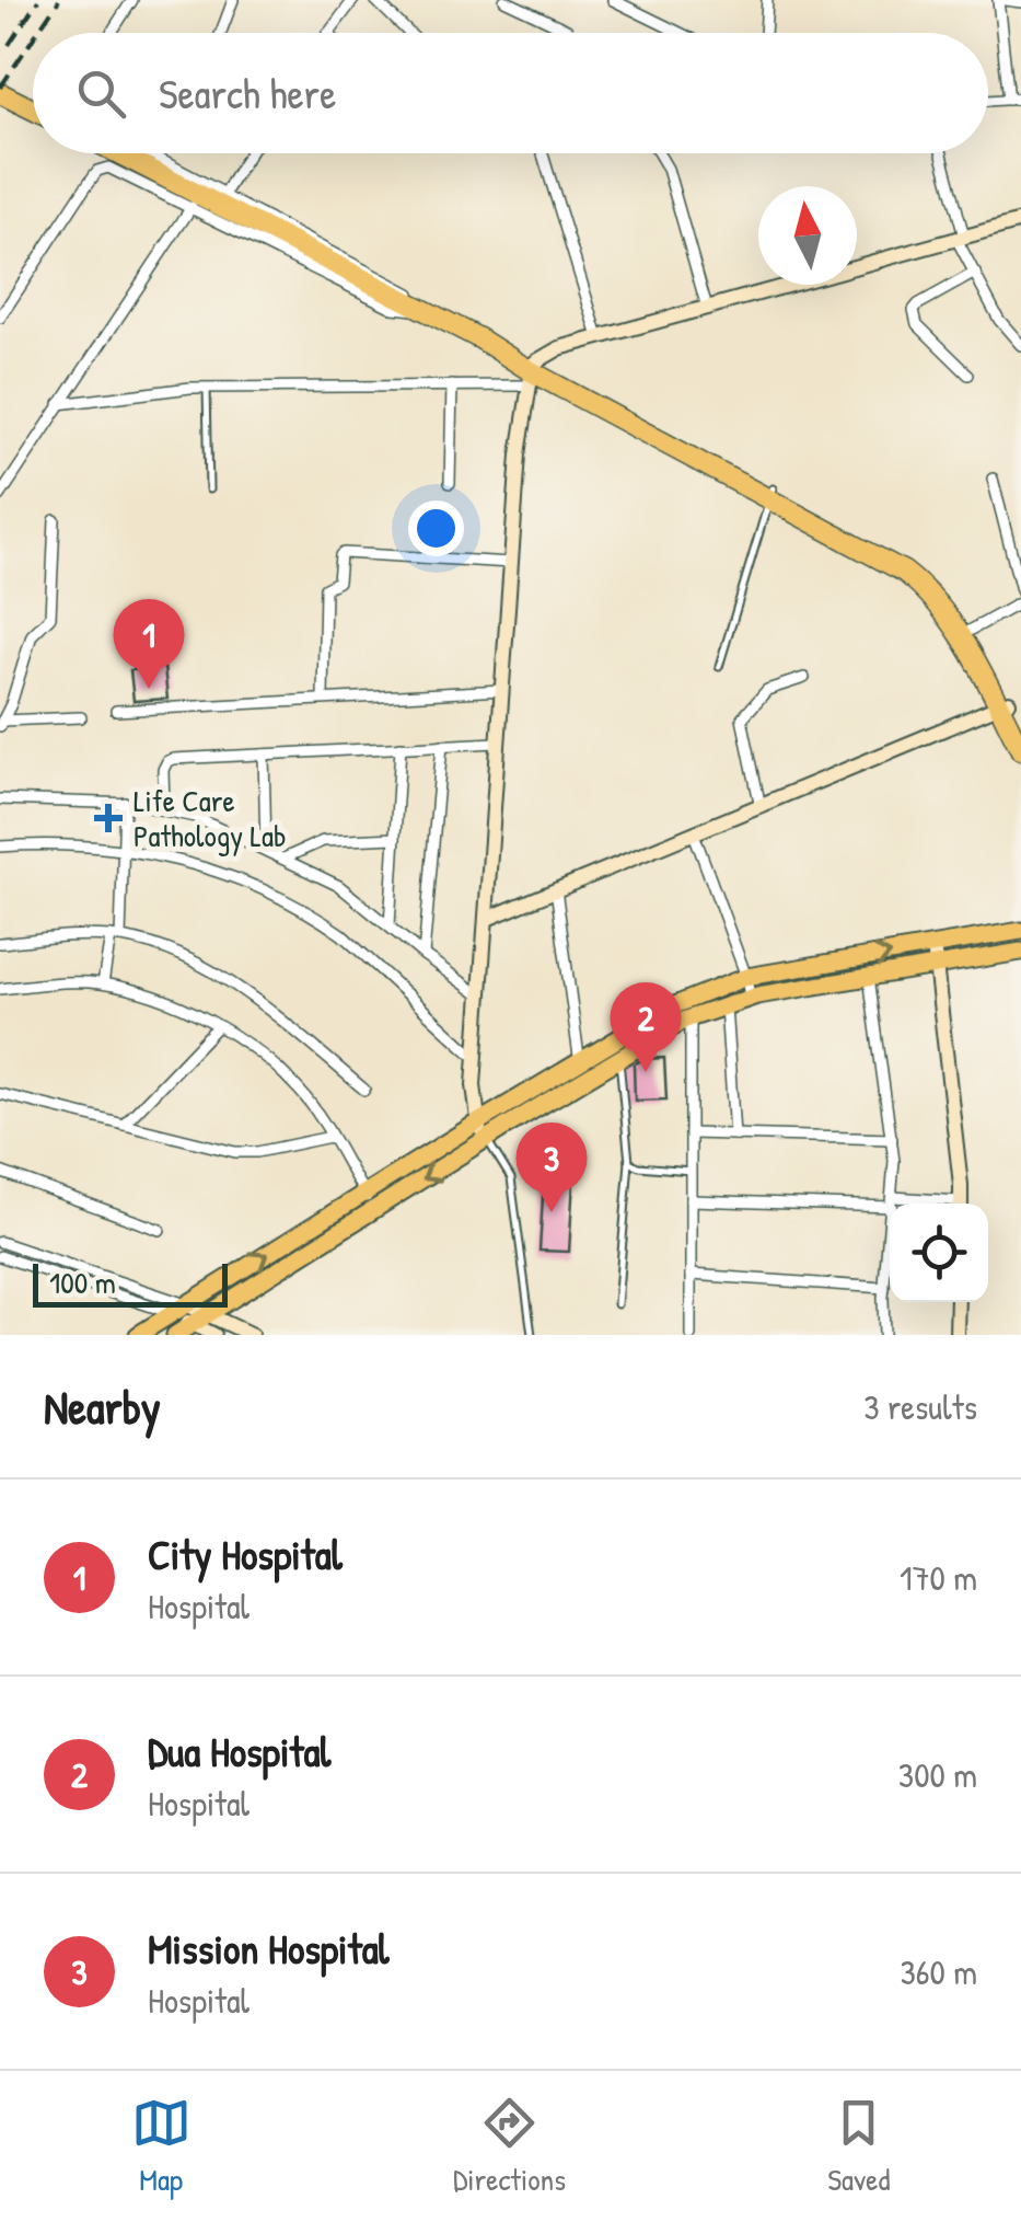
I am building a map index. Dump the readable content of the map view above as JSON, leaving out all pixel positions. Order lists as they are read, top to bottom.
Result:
{
  "places": {
    "health": ["Life Care Pathology Lab"]
  },
  "scale_bar": "100 m",
  "north": "top",
  "page": {
    "search": "Search here",
    "pins": ["1", "2", "3"],
    "scale": "100 m",
    "heading": ["Nearby", "3 results"],
    "list": [
      {
        "mark": "1",
        "name": "City Hospital",
        "note": "Hospital",
        "value": "170 m"
      },
      {
        "mark": "2",
        "name": "Dua Hospital",
        "note": "Hospital",
        "value": "300 m"
      },
      {
        "mark": "3",
        "name": "Mission Hospital",
        "note": "Hospital",
        "value": "360 m"
      }
    ],
    "nav": ["Map", "Directions", "Saved"]
  }
}
